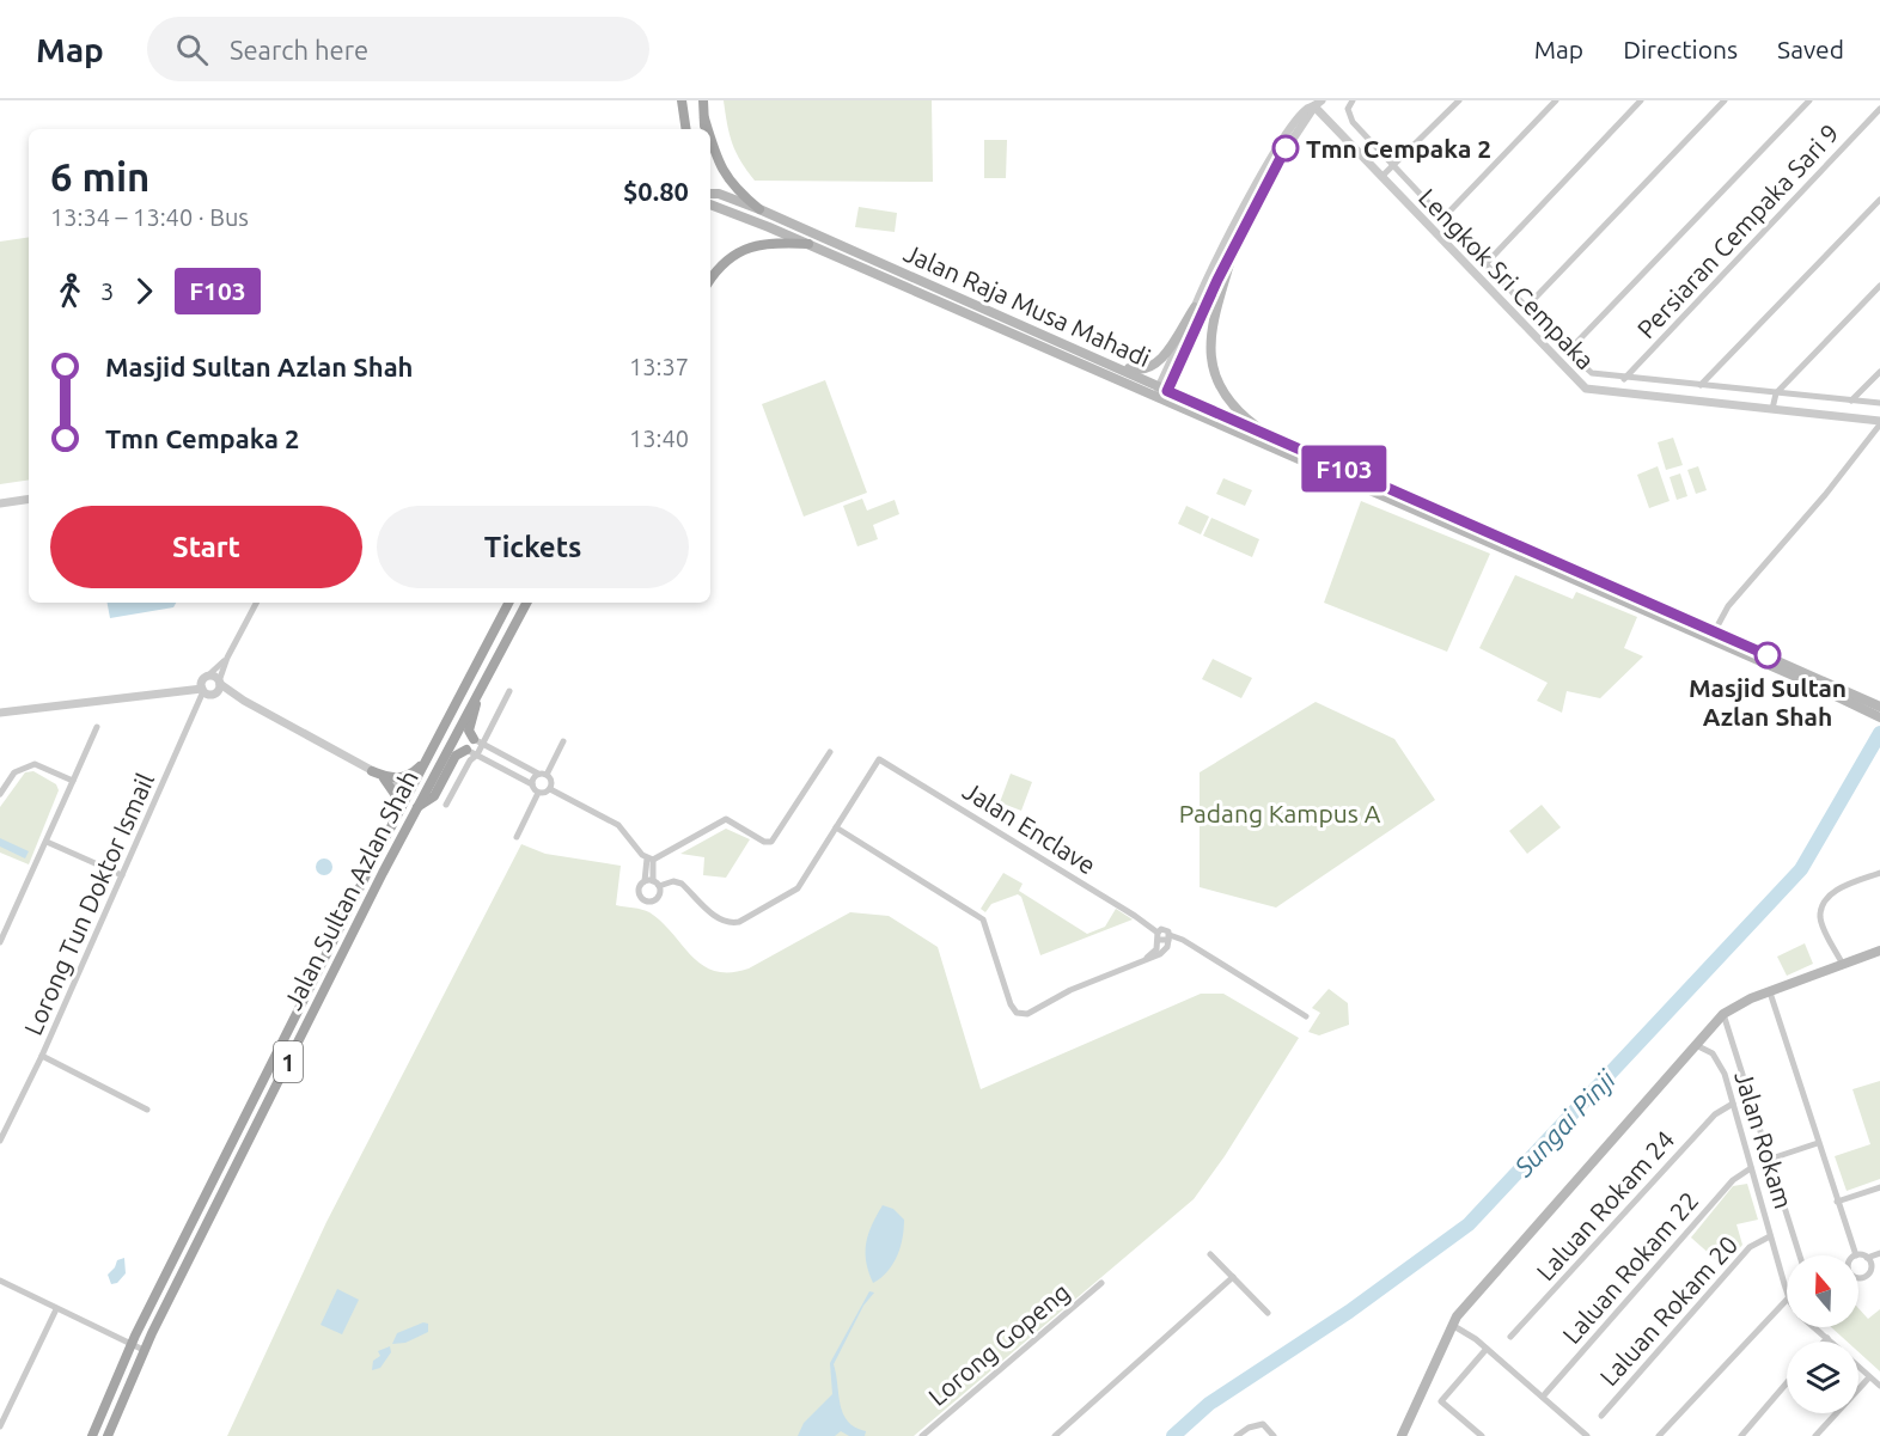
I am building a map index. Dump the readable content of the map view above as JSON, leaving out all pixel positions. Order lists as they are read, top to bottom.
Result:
{
  "streets": {
    "main road": ["Jalan Raja Musa Mahadi", "Jalan Sultan Azlan Shah", "1"],
    "street": [
      "Persiaran Cempaka Sari 9",
      "Lengkok Sri Cempaka",
      "Jalan Enclave",
      "Lorong Tun Doktor Ismail",
      "Jalan Rokam",
      "Laluan Rokam 24",
      "Laluan Rokam 22",
      "Laluan Rokam 20",
      "Lorong Gopeng"
    ]
  },
  "crossings": [
    ["Jalan Rokam", "Laluan Rokam 24"],
    ["Jalan Rokam", "Laluan Rokam 22"],
    ["Jalan Rokam", "Laluan Rokam 20"]
  ],
  "water": ["Sungai Pinji"],
  "parks": ["Padang Kampus A"],
  "places": ["Tmn Cempaka 2", "Masjid Sultan Azlan Shah"],
  "lines": ["bus line F103"],
  "north": "top",
  "page": {
    "header": "Map",
    "search": "Search here",
    "nav": ["Map", "Directions", "Saved"],
    "on_map": "F103",
    "heading": ["6 min", "13:34 – 13:40 · Bus", "$0.80"],
    "legs": ["3", "F103"],
    "list": [
      {
        "name": "Masjid Sultan Azlan Shah",
        "value": "13:37"
      },
      {
        "name": "Tmn Cempaka 2",
        "value": "13:40"
      }
    ],
    "buttons": ["Start", "Tickets"]
  }
}
